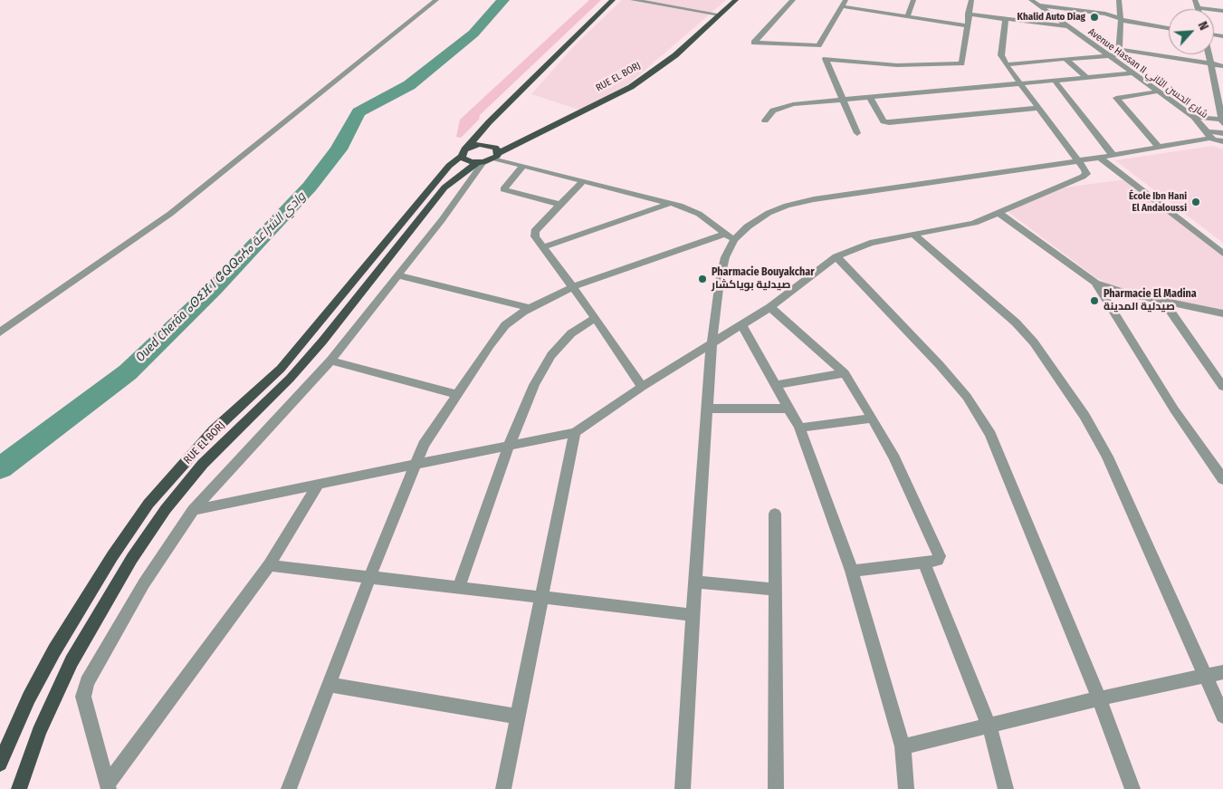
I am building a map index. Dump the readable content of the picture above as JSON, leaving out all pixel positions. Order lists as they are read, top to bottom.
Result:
{
  "streets": {
    "main road": ["RUE EL BORJ"],
    "street": ["Avenue Hassan II شارع الحسن الثاني"]
  },
  "water": ["Oued Cherâa ⴰⵙⵉⴼ ⵏ ⵛⵕⵕⴰⵄⴰ وادي الشراعة"],
  "places": [
    "Khalid Auto Diag",
    "École Ibn Hani El Andaloussi",
    "Pharmacie Bouyakchar صيدلية بوياكشار",
    "Pharmacie El Madina صيدلية المدينة"
  ],
  "north": "top right"
}
